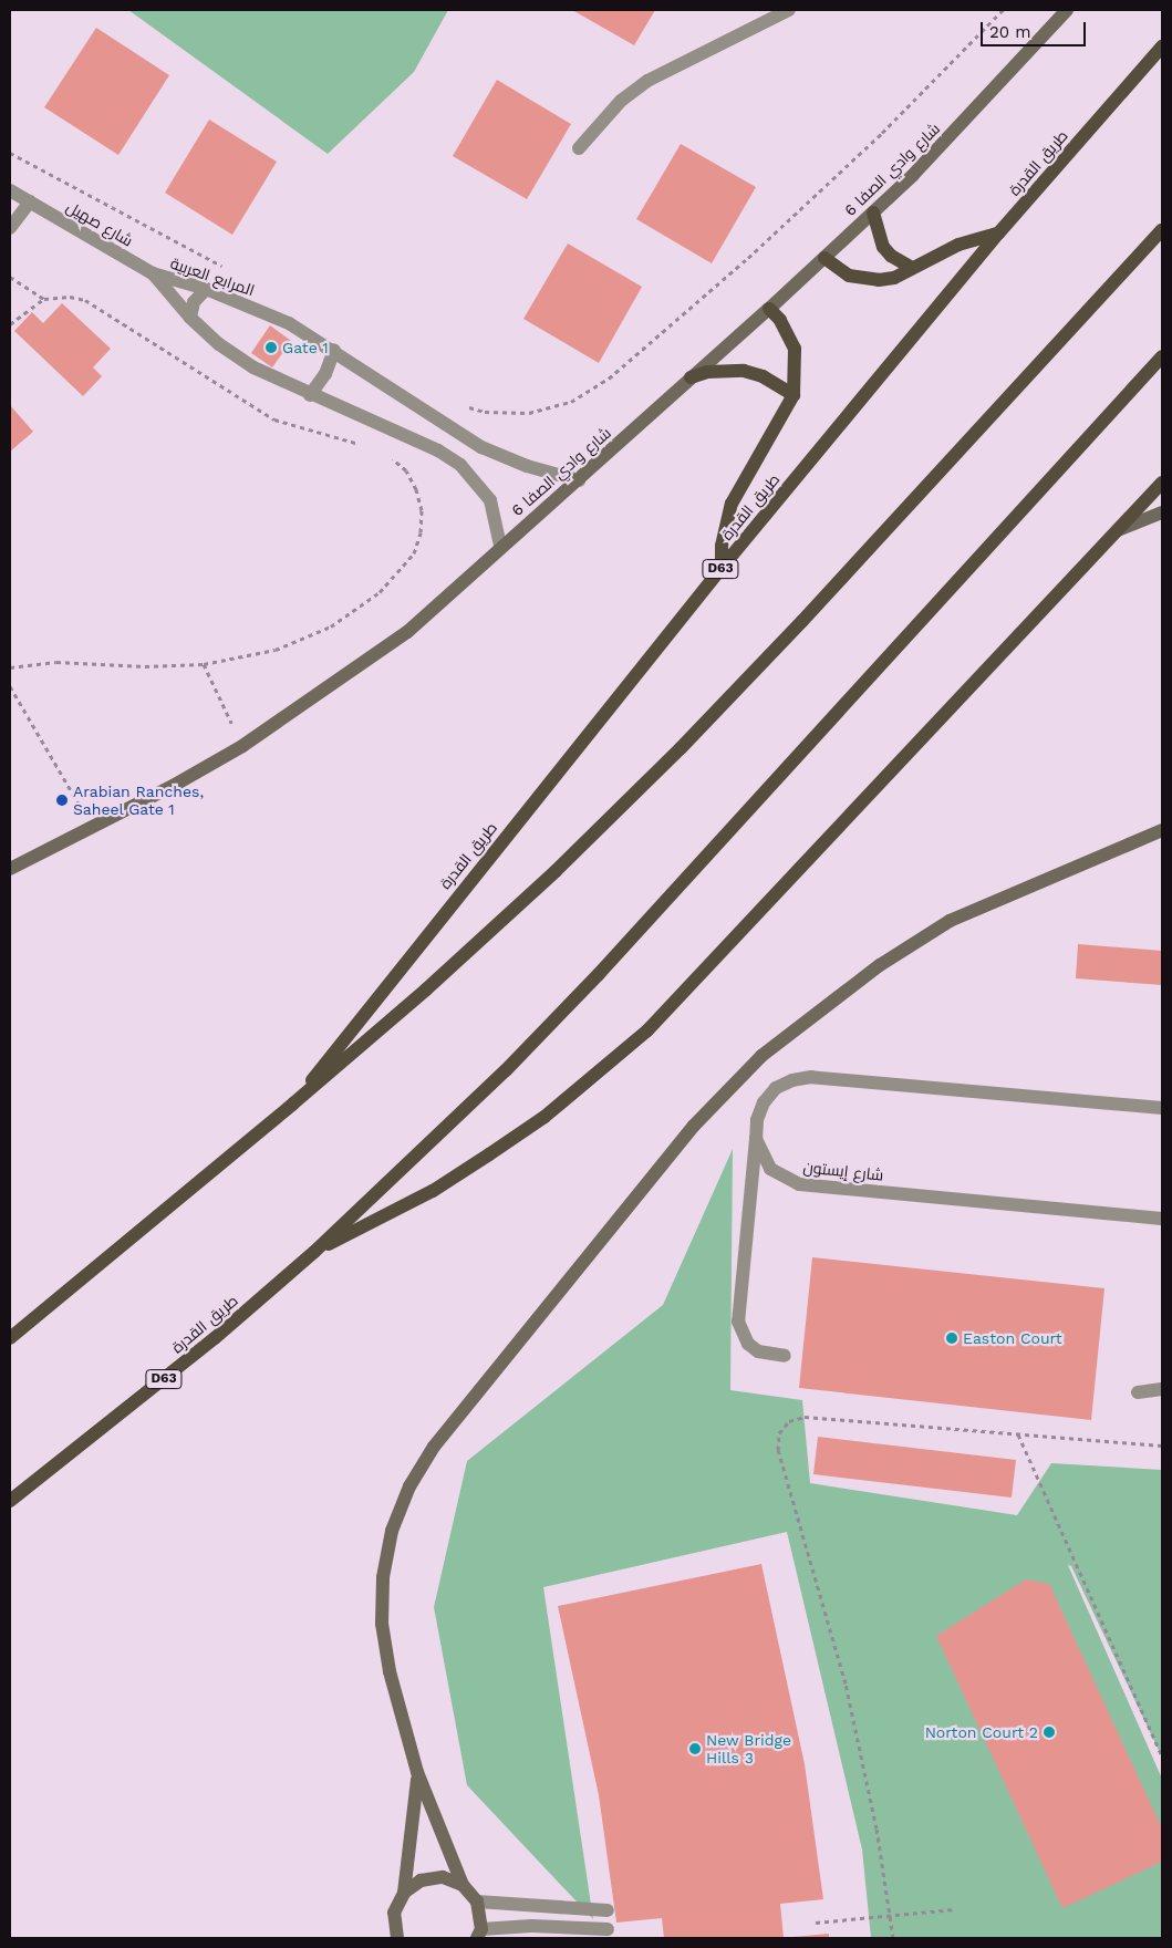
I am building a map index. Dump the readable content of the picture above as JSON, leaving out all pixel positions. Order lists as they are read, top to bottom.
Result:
{
  "streets": {
    "main road": ["طريق القدرة", "D63"],
    "street": [
      "شارع وادي الصفا 6",
      "شارع صهيل",
      "المرابع العربية",
      "شارع إيستون"
    ]
  },
  "crossings": [
    ["شارع وادي الصفا 6", "المرابع العربية"],
    ["شارع صهيل", "المرابع العربية"]
  ],
  "places": [
    "Gate 1",
    "Arabian Ranches, Saheel Gate 1",
    "Easton Court",
    "Norton Court 2",
    "New Bridge Hills 3"
  ],
  "scale_bar": "20 m"
}
